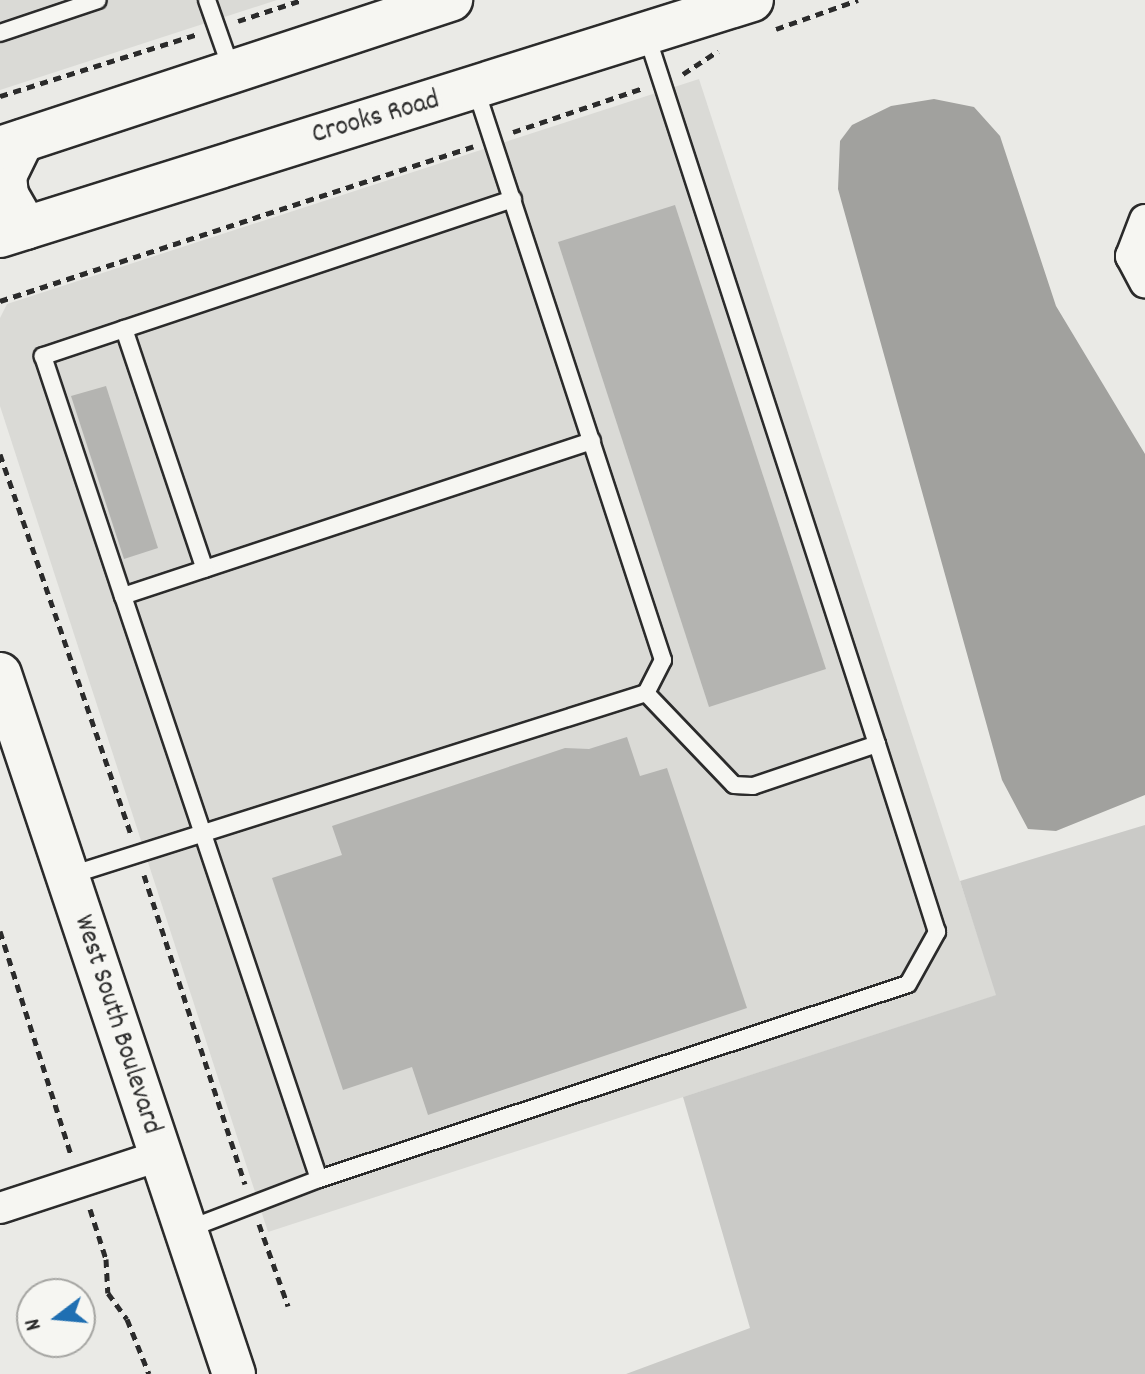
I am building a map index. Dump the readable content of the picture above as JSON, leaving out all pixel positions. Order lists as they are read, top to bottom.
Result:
{
  "streets": {
    "main road": ["Crooks Road", "West South Boulevard"]
  },
  "north": "left"
}
